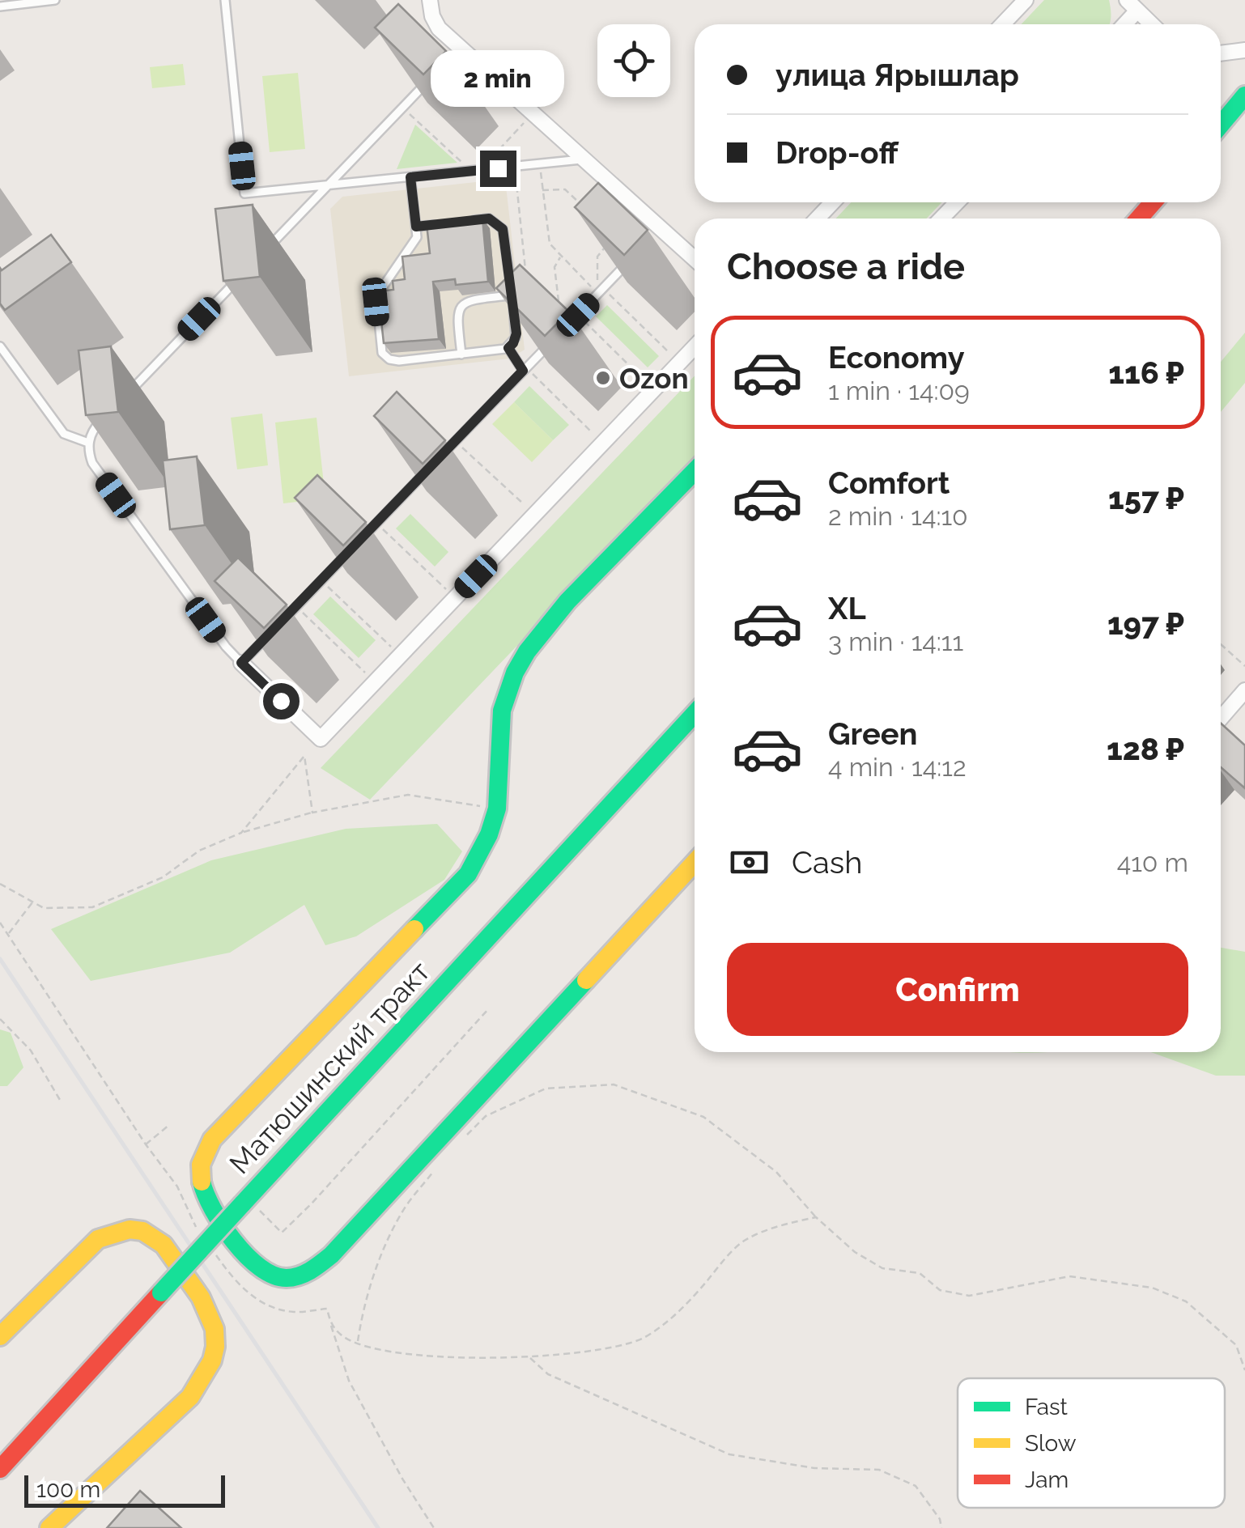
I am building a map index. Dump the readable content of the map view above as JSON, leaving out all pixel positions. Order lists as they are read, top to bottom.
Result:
{
  "streets": {
    "street": ["Матюшинский тракт"]
  },
  "places": ["Ozon"],
  "legend": ["Fast", "Slow", "Jam"],
  "scale_bar": "100 m",
  "page": {
    "banner": ["улица Ярышлар", "Drop-off"],
    "bubble": "2 min",
    "heading": "Choose a ride",
    "list": [
      {
        "name": "Economy",
        "note": "1 min · 14:09",
        "value": "116 ₽"
      },
      {
        "name": "Comfort",
        "note": "2 min · 14:10",
        "value": "157 ₽"
      },
      {
        "name": "XL",
        "note": "3 min · 14:11",
        "value": "197 ₽"
      },
      {
        "name": "Green",
        "note": "4 min · 14:12",
        "value": "128 ₽"
      }
    ],
    "pay": ["Cash", "410 m"],
    "buttons": "Confirm",
    "scale": "100 m"
  }
}
